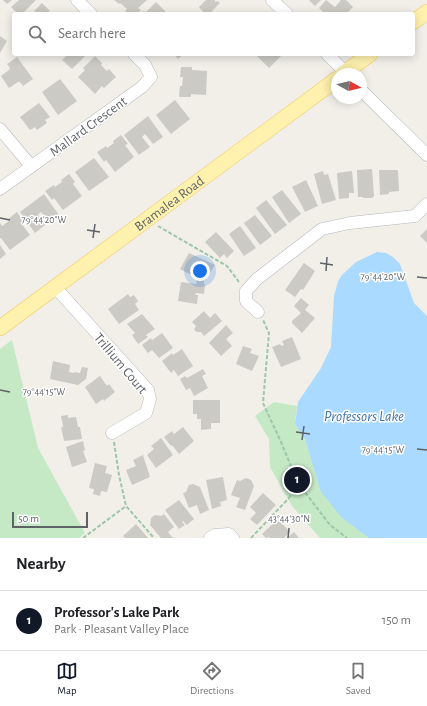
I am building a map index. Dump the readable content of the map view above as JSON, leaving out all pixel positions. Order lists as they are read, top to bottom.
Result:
{
  "streets": {
    "main road": ["Bramalea Road"],
    "street": ["Mallard Crescent", "Trillium Court"]
  },
  "crossings": [
    ["Bramalea Road", "Trillium Court"]
  ],
  "water": ["Professors Lake"],
  "scale_bar": "50 m",
  "north": "right",
  "page": {
    "search": "Search here",
    "pins": "1",
    "scale": "50 m",
    "heading": "Nearby",
    "list": [
      {
        "mark": "1",
        "name": "Professor's Lake Park",
        "note": "Park · Pleasant Valley Place",
        "value": "150 m"
      }
    ],
    "nav": ["Map", "Directions", "Saved"]
  },
  "coordinates": ["79°44'20\"W", "79°44'15\"W", "43°44'30\"N"]
}
